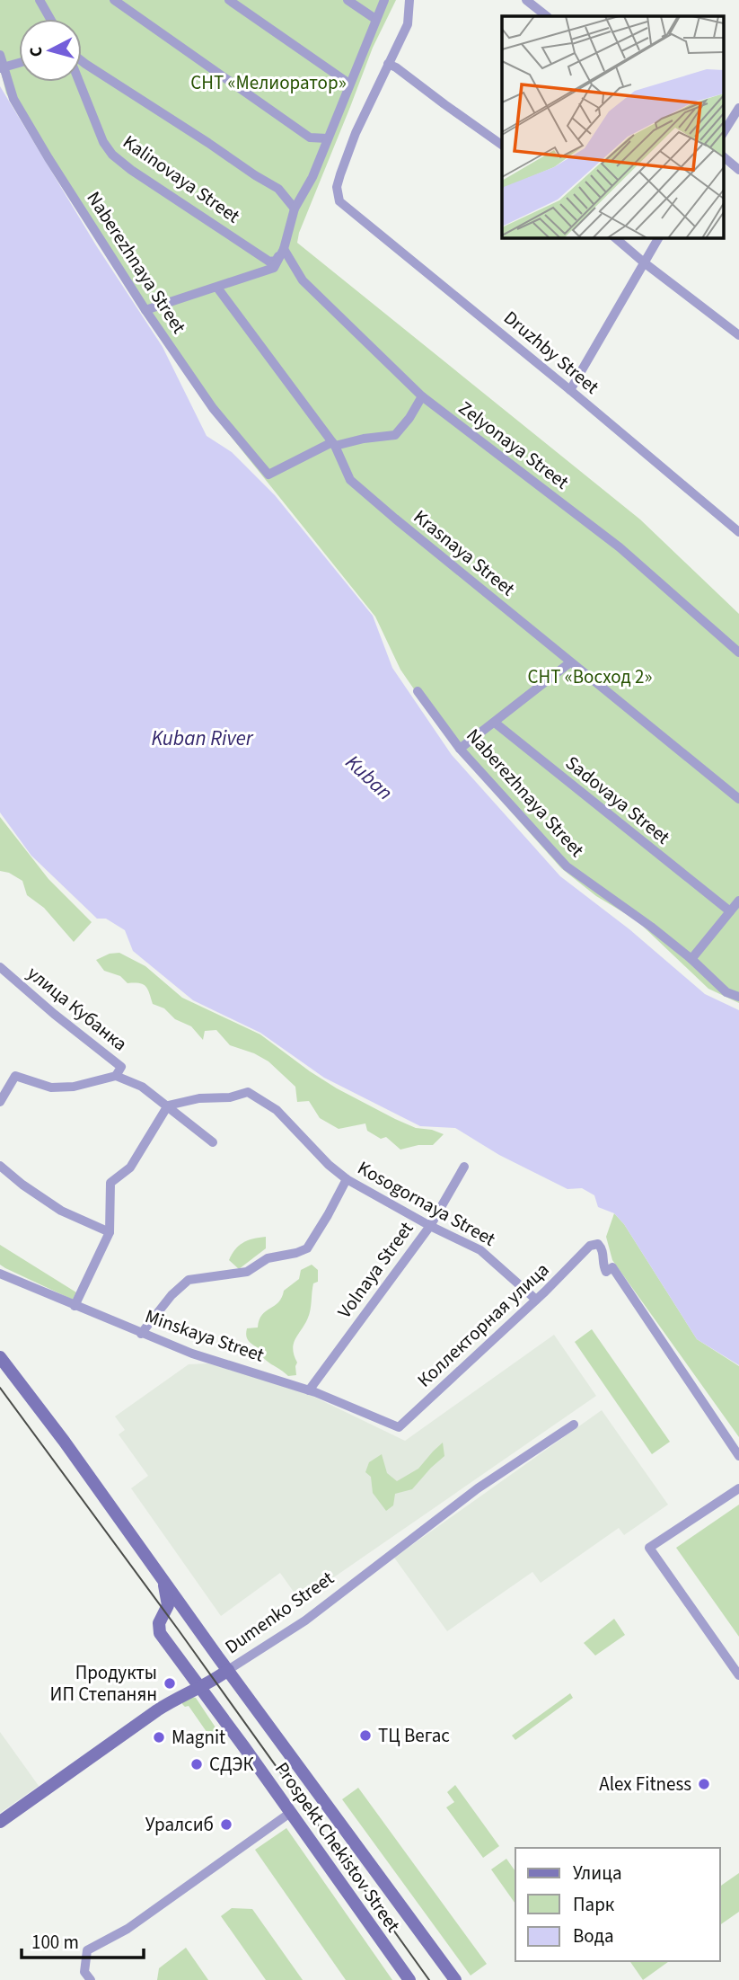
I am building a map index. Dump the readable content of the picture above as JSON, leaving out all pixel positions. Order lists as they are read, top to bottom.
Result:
{
  "streets": {
    "main road": ["Dumenko Street", "Prospekt Chekistov Street"],
    "street": [
      "Kalinovaya Street",
      "Naberezhnaya Street",
      "Druzhby Street",
      "Zelyonaya Street",
      "Krasnaya Street",
      "Sadovaya Street",
      "улица Кубанка",
      "Kosogornaya Street",
      "Volnaya Street",
      "Коллекторная улица",
      "Minskaya Street"
    ]
  },
  "crossings": [
    ["Kalinovaya Street", "Zelyonaya Street"],
    ["Naberezhnaya Street", "Krasnaya Street"],
    ["улица Кубанка", "Kosogornaya Street"],
    ["Kosogornaya Street", "Volnaya Street"],
    ["Kosogornaya Street", "Коллекторная улица"],
    ["Volnaya Street", "Minskaya Street"],
    ["Коллекторная улица", "Minskaya Street"],
    ["Dumenko Street", "Prospekt Chekistov Street"]
  ],
  "water": ["Kuban River", "Kuban"],
  "parks": ["СНТ «Мелиоратор»", "СНТ «Восход 2»"],
  "places": [
    "Продукты ИП Степанян",
    "ТЦ Вегас",
    "Magnit",
    "СДЭК",
    "Alex Fitness",
    "Уралсиб"
  ],
  "legend": ["Улица", "Парк", "Вода"],
  "scale_bar": "100 m",
  "north": "left"
}
